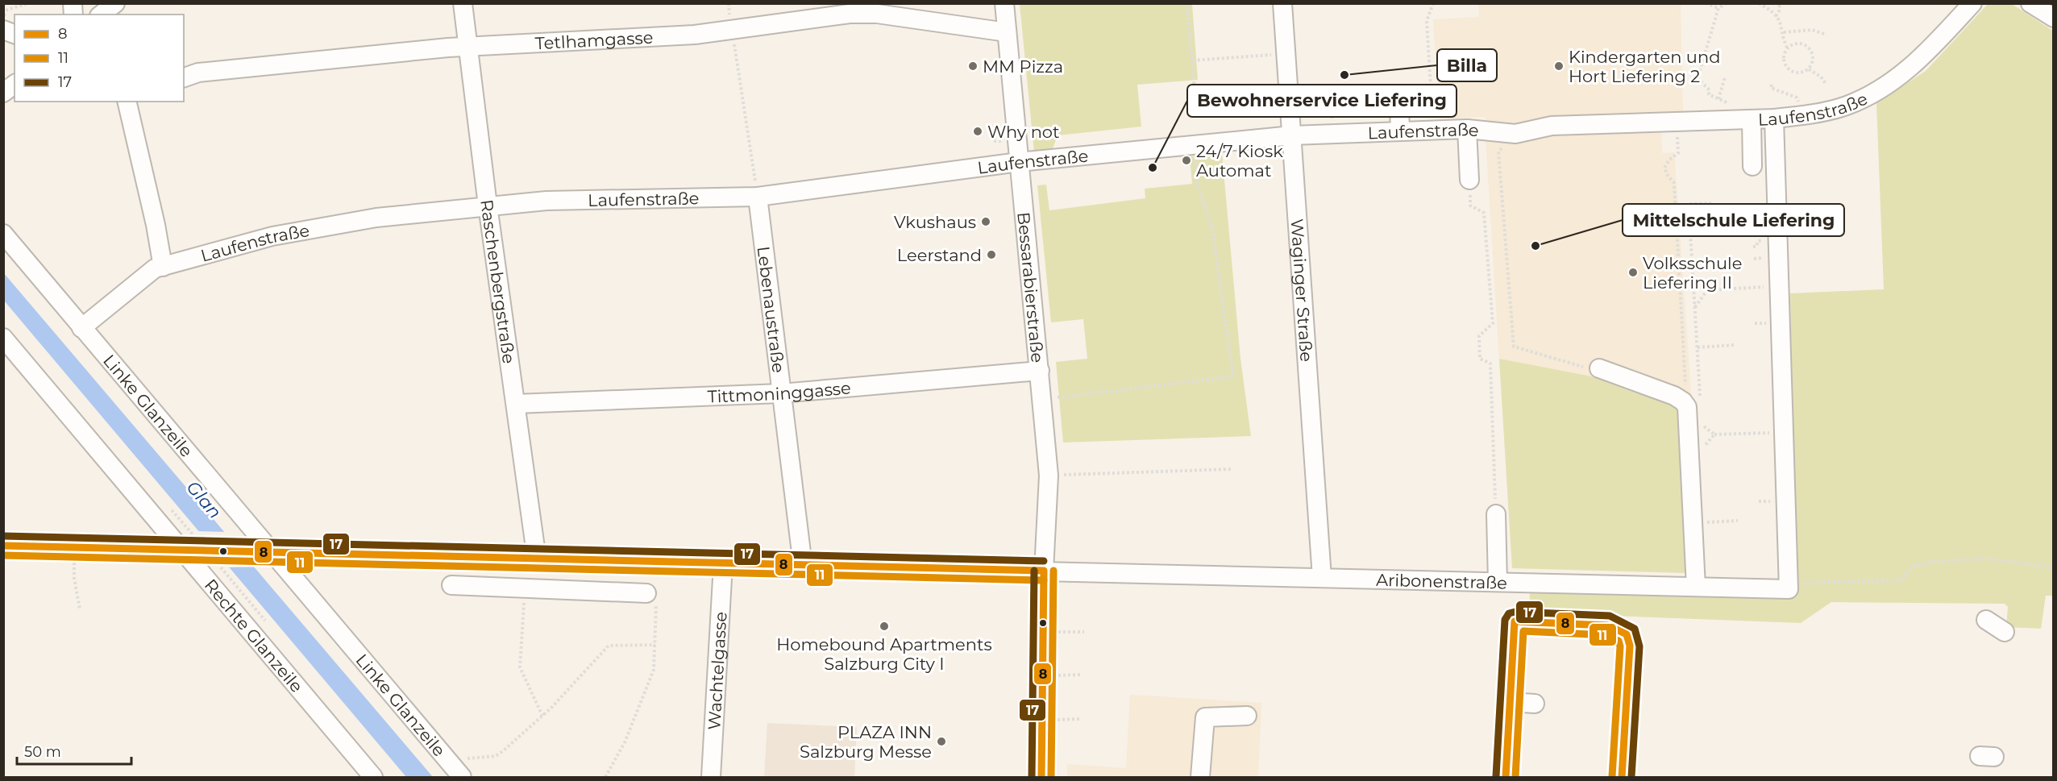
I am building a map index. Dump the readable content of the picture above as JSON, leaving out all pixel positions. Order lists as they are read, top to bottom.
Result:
{
  "streets": {
    "street": [
      "Tetlhamgasse",
      "Laufenstraße",
      "Raschenbergstraße",
      "Bessarabierstraße",
      "Waginger Straße",
      "Lebenaustraße",
      "Tittmoninggasse",
      "Linke Glanzeile",
      "Aribonenstraße",
      "Rechte Glanzeile",
      "Wachtelgasse"
    ]
  },
  "crossings": [
    ["Tetlhamgasse", "Raschenbergstraße"],
    ["Tetlhamgasse", "Bessarabierstraße"],
    ["Laufenstraße", "Raschenbergstraße"],
    ["Laufenstraße", "Bessarabierstraße"],
    ["Laufenstraße", "Waginger Straße"],
    ["Laufenstraße", "Lebenaustraße"],
    ["Laufenstraße", "Linke Glanzeile"],
    ["Raschenbergstraße", "Tittmoninggasse"],
    ["Raschenbergstraße", "Aribonenstraße"],
    ["Bessarabierstraße", "Tittmoninggasse"],
    ["Bessarabierstraße", "Aribonenstraße"],
    ["Waginger Straße", "Aribonenstraße"],
    ["Lebenaustraße", "Tittmoninggasse"],
    ["Lebenaustraße", "Aribonenstraße"],
    ["Linke Glanzeile", "Aribonenstraße"],
    ["Aribonenstraße", "Rechte Glanzeile"],
    ["Aribonenstraße", "Wachtelgasse"]
  ],
  "water": ["Glan"],
  "places": [
    "MM Pizza",
    "Kindergarten und Hort Liefering 2",
    "Billa",
    "Why not",
    "24/7 Kiosk Automat",
    "Bewohnerservice Liefering",
    "Vkushaus",
    "Mittelschule Liefering",
    "Leerstand",
    "Volksschule Liefering II",
    "Homebound Apartments Salzburg City I",
    "PLAZA INN Salzburg Messe"
  ],
  "lines": ["transit line 17", "transit line 8", "transit line 11"],
  "legend": ["8", "11", "17"],
  "scale_bar": "50 m"
}
